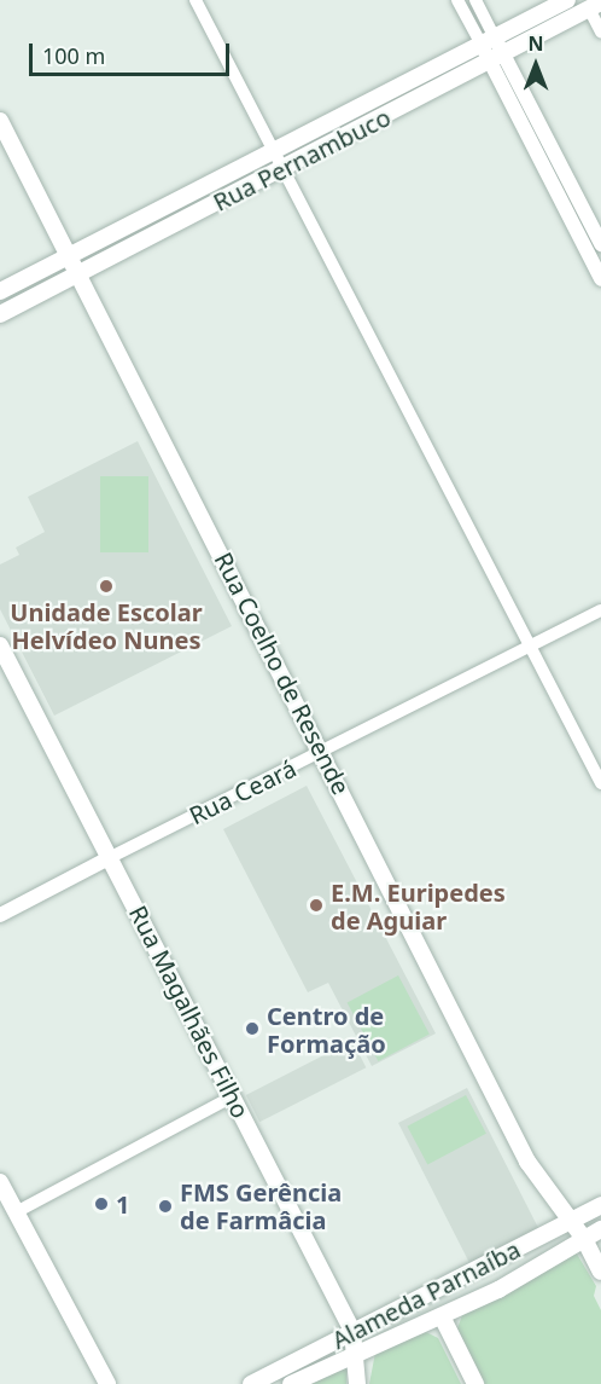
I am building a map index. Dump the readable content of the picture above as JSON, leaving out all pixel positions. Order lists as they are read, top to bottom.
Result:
{
  "streets": {
    "main road": [
      "Rua Pernambuco",
      "Rua Coelho de Resende",
      "Rua Magalhães Filho",
      "Alameda Parnaíba"
    ],
    "street": ["Rua Ceará"]
  },
  "crossings": [
    ["Rua Pernambuco", "Rua Coelho de Resende"],
    ["Rua Coelho de Resende", "Rua Ceará"],
    ["Rua Coelho de Resende", "Alameda Parnaíba"],
    ["Rua Ceará", "Rua Magalhães Filho"],
    ["Rua Magalhães Filho", "Alameda Parnaíba"]
  ],
  "places": [
    "Unidade Escolar Helvídeo Nunes",
    "E.M. Euripedes de Aguiar",
    "Centro de Formação",
    "1",
    "FMS Gerência de Farmâcia"
  ],
  "scale_bar": "100 m",
  "north": "top"
}
